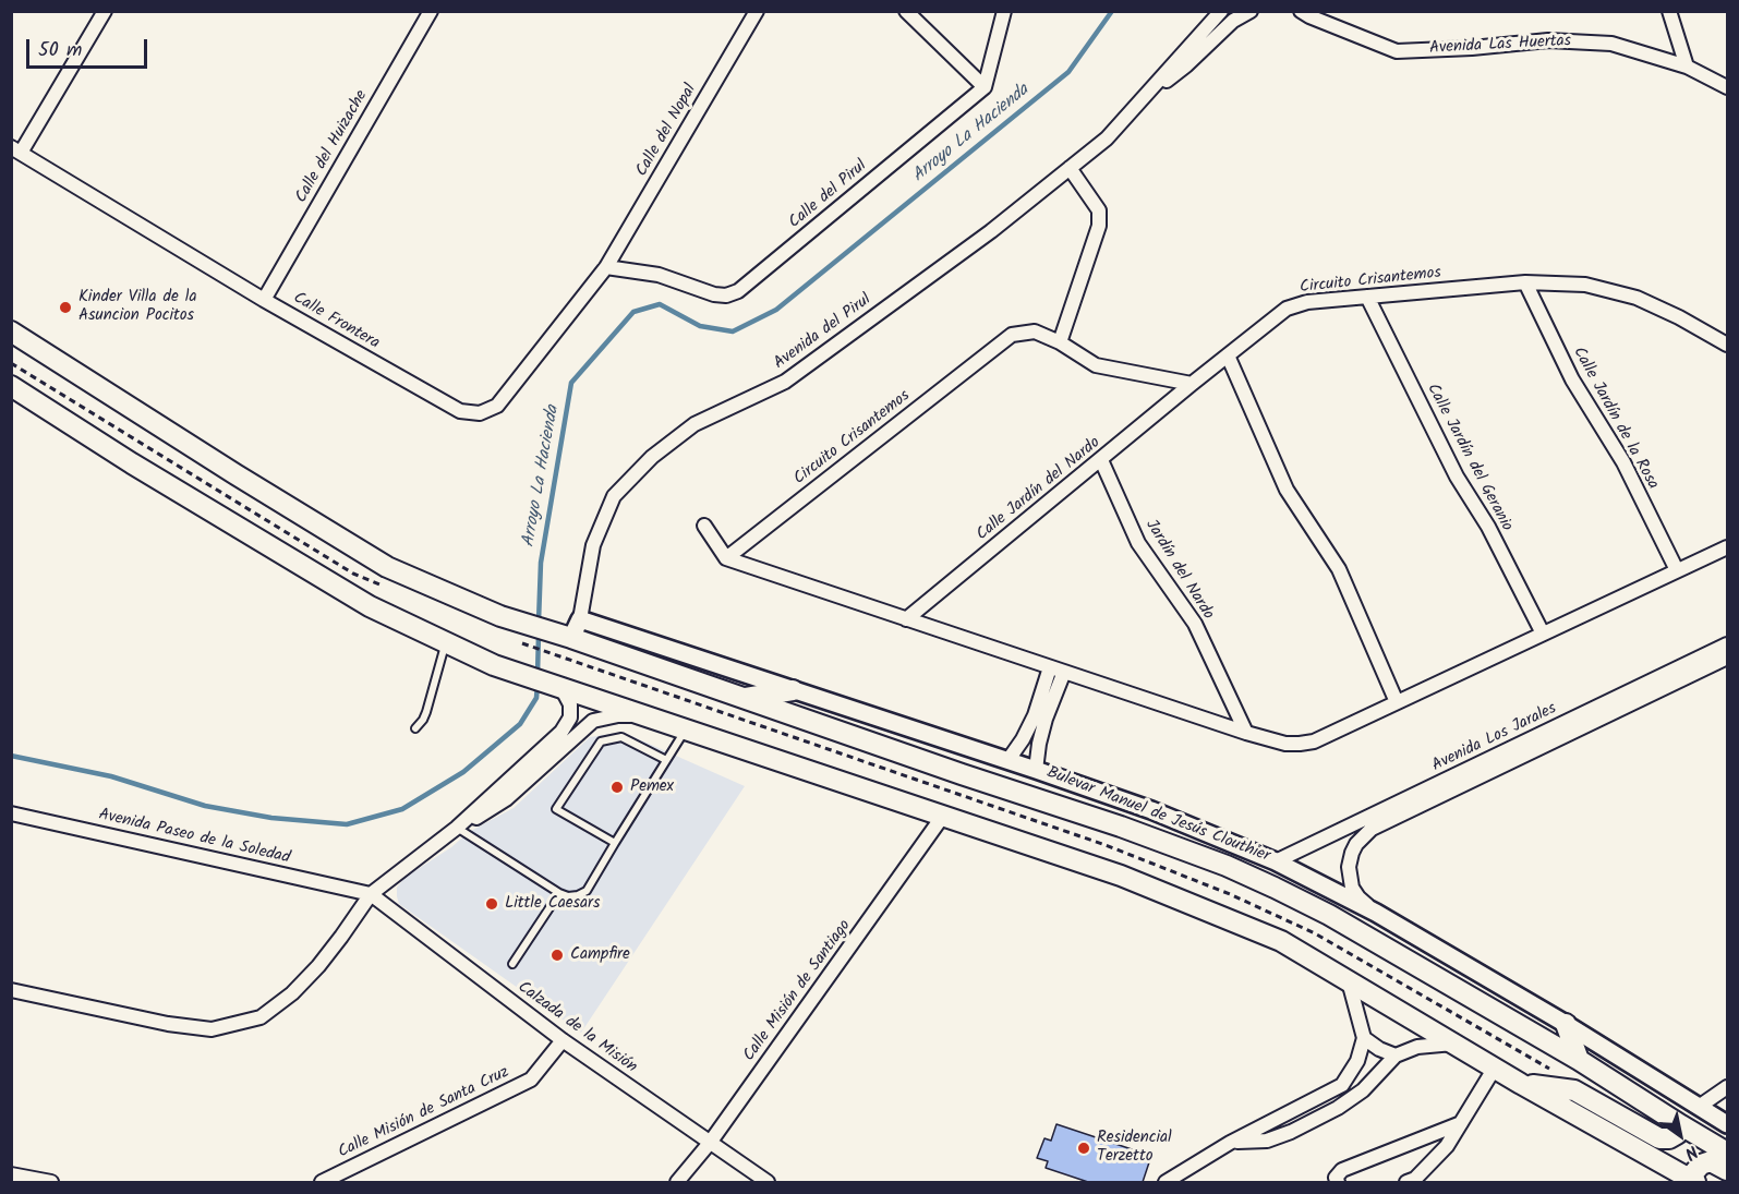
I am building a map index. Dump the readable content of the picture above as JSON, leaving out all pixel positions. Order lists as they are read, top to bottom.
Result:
{
  "streets": {
    "street": [
      "Avenida Las Huertas",
      "Calle del Nopal",
      "Calle del Huizache",
      "Calle del Pirul",
      "Circuito Crisantemos",
      "Calle Frontera",
      "Avenida del Pirul",
      "Calle Jardín de la Rosa",
      "Calle Jardín del Geranio",
      "Calle Jardín del Nardo",
      "Jardín del Nardo",
      "Avenida Los Jarales",
      "Bulevar Manuel de Jesús Clouthier",
      "Avenida Paseo de la Soledad",
      "Calle Misión de Santiago",
      "Calzada de la Misión",
      "Calle Misión de Santa Cruz"
    ]
  },
  "crossings": [
    ["Calle del Nopal", "Calle del Pirul"],
    ["Calle del Nopal", "Calle Frontera"],
    ["Calle del Huizache", "Calle Frontera"],
    ["Calle del Pirul", "Calle Frontera"],
    ["Circuito Crisantemos", "Calle Jardín de la Rosa"],
    ["Circuito Crisantemos", "Calle Jardín del Geranio"],
    ["Circuito Crisantemos", "Calle Jardín del Nardo"],
    ["Avenida del Pirul", "Bulevar Manuel de Jesús Clouthier"],
    ["Calle Jardín del Nardo", "Jardín del Nardo"],
    ["Avenida Los Jarales", "Bulevar Manuel de Jesús Clouthier"],
    ["Avenida Paseo de la Soledad", "Calzada de la Misión"],
    ["Calle Misión de Santiago", "Calzada de la Misión"],
    ["Calzada de la Misión", "Calle Misión de Santa Cruz"]
  ],
  "water": ["Arroyo La Hacienda"],
  "places": [
    "Kinder Villa de la Asuncion Pocitos",
    "Pemex",
    "Little Caesars",
    "Campfire",
    "Residencial Terzetto"
  ],
  "scale_bar": "50 m",
  "north": "bottom right"
}
